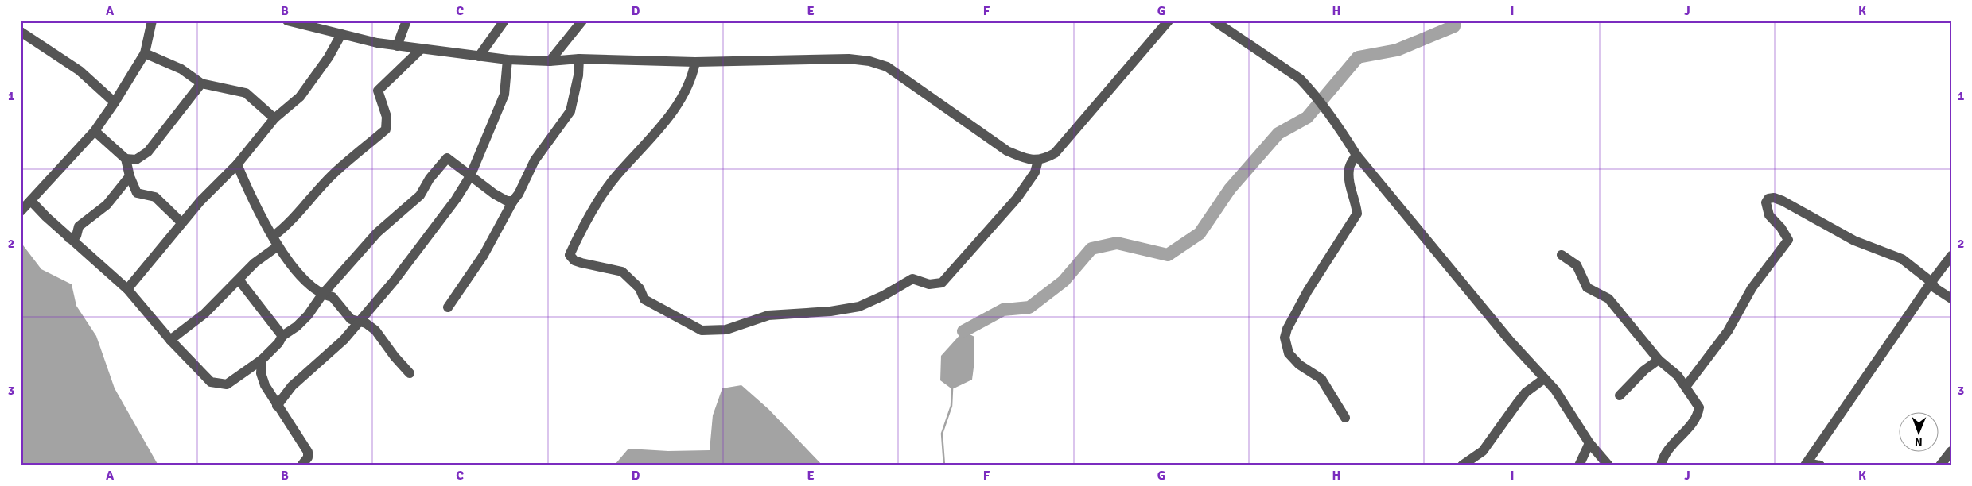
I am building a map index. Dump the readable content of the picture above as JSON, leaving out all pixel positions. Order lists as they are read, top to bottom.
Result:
{
  "north": "bottom",
  "grid": {
    "columns": [
      "A",
      "B",
      "C",
      "D",
      "E",
      "F",
      "G",
      "H",
      "I",
      "J",
      "K"
    ],
    "rows": ["1", "2", "3"]
  }
}
